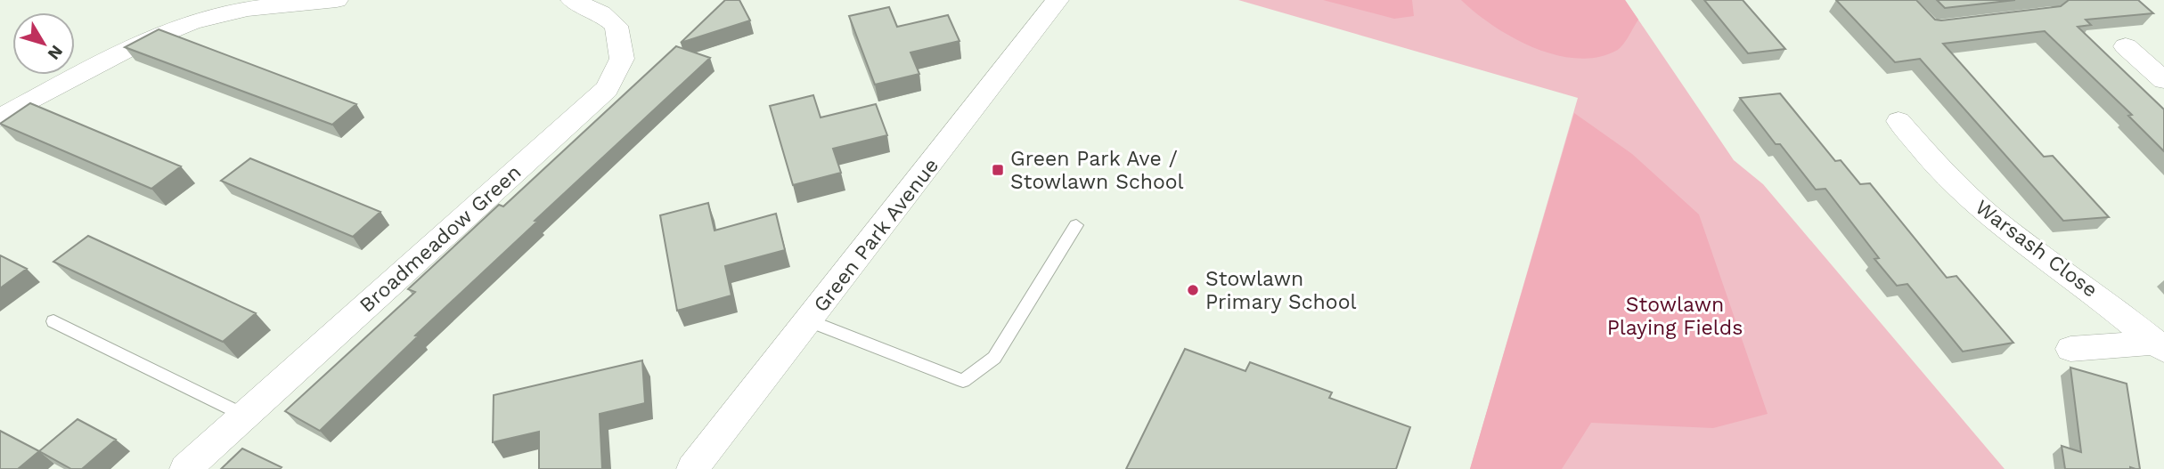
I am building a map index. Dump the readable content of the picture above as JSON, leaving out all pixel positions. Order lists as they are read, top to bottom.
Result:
{
  "streets": {
    "street": ["Green Park Avenue", "Broadmeadow Green", "Warsash Close"]
  },
  "parks": ["Stowlawn Playing Fields"],
  "places": {
    "transit": ["Green Park Ave / Stowlawn School"],
    "other": ["Stowlawn Primary School"]
  },
  "north": "bottom right"
}
